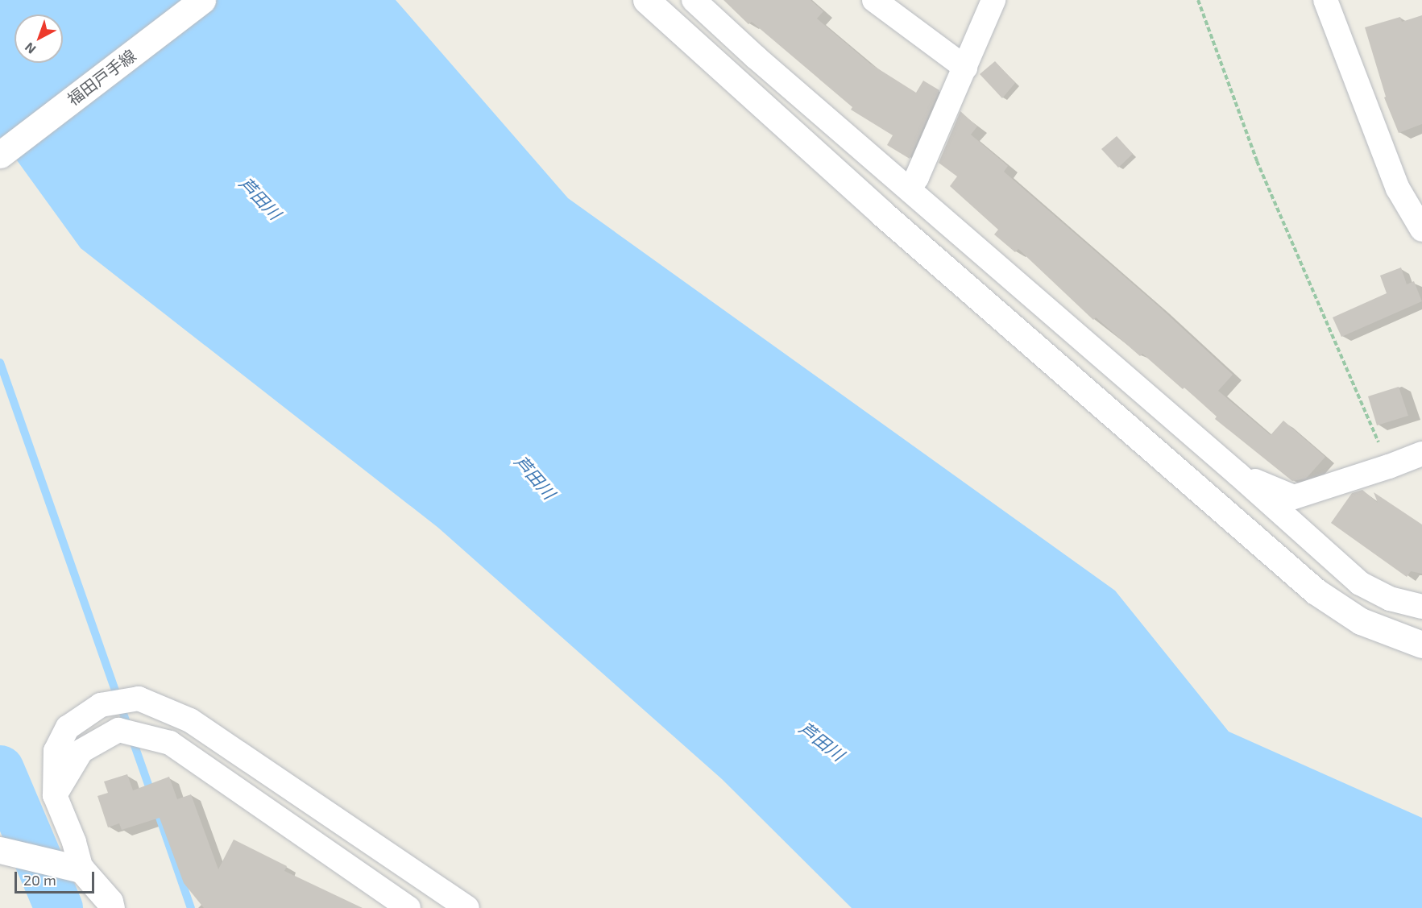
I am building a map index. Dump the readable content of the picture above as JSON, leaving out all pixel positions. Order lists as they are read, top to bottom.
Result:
{
  "streets": {
    "street": ["福田戸手線"]
  },
  "water": ["芦田川"],
  "scale_bar": "20 m",
  "north": "bottom left"
}
